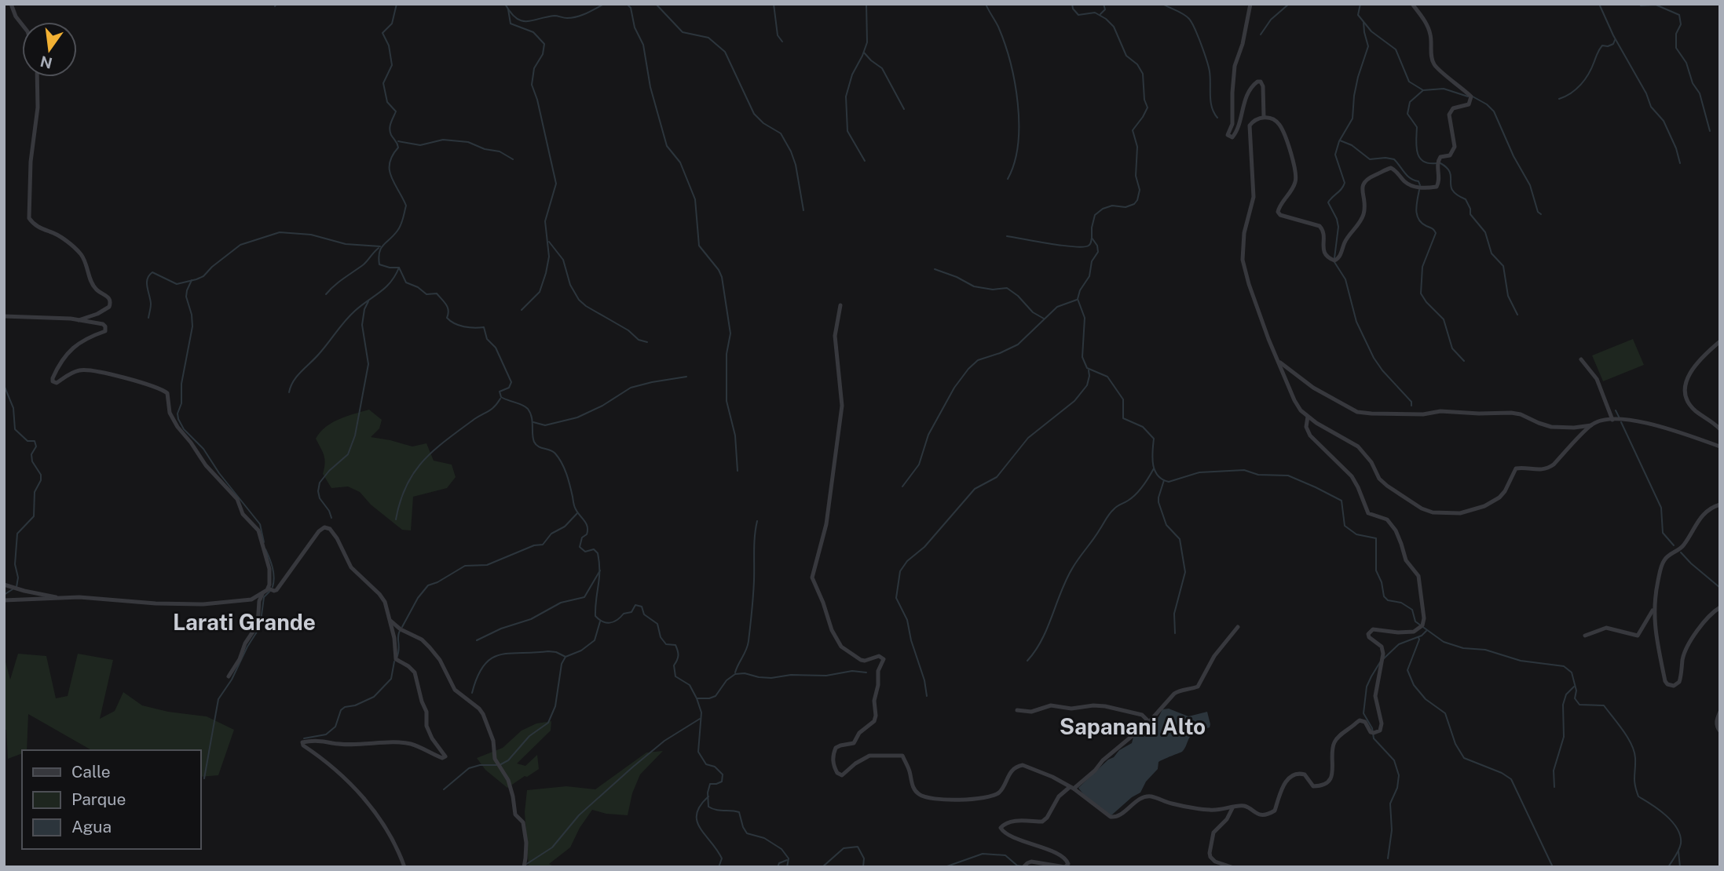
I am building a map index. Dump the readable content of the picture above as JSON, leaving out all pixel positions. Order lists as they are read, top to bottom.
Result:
{
  "districts": ["Larati Grande", "Sapanani Alto"],
  "legend": ["Calle", "Parque", "Agua"],
  "north": "bottom"
}
